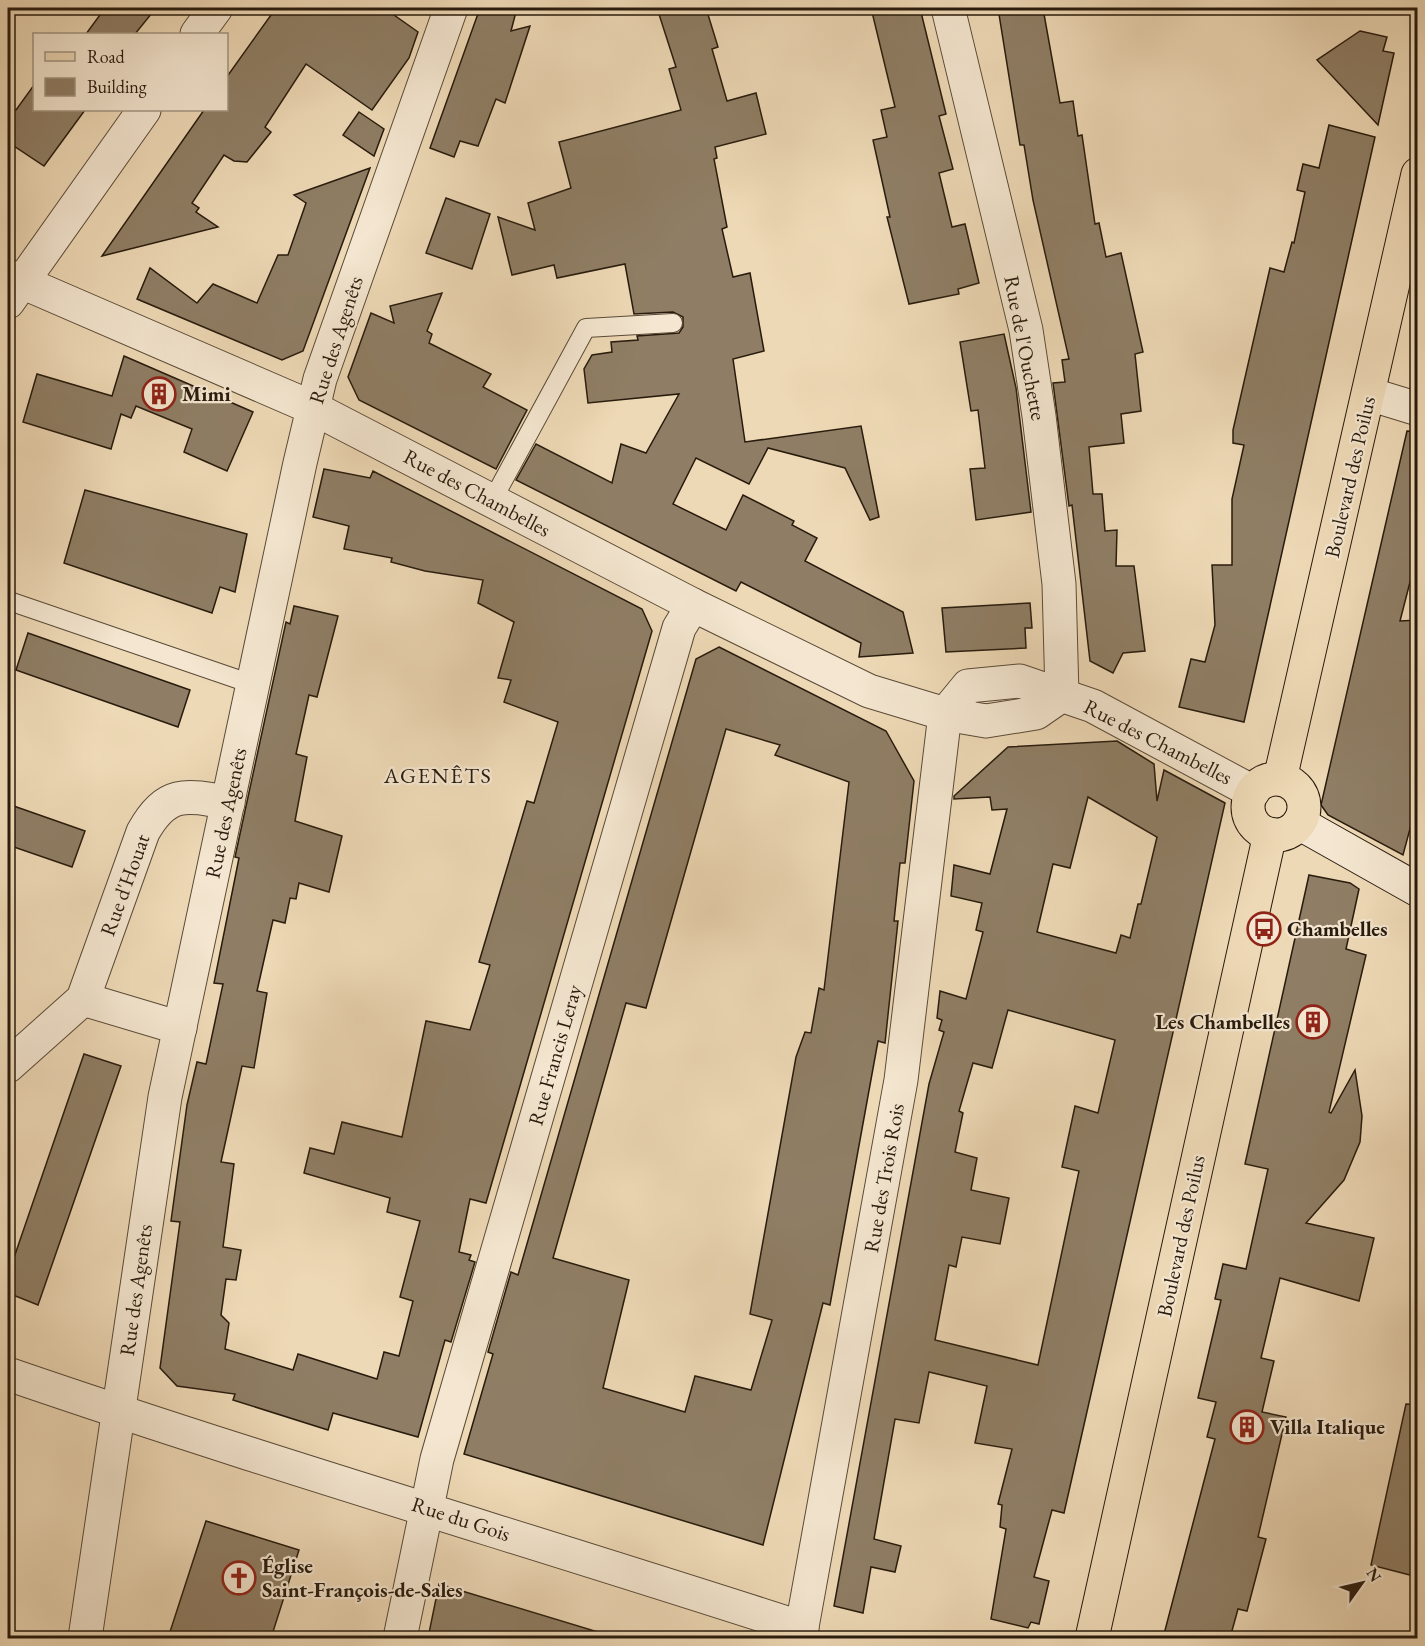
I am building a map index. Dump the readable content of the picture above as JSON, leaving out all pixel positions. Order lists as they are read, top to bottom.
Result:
{
  "streets": {
    "main road": ["Boulevard des Poilus"],
    "street": [
      "Rue des Agenêts",
      "Rue de l'Ouchette",
      "Rue des Chambelles",
      "Rue d'Houat",
      "Rue Francis Leray",
      "Rue des Trois Rois",
      "Rue du Gois"
    ]
  },
  "crossings": [
    ["Rue des Agenêts", "Rue des Chambelles"],
    ["Rue des Agenêts", "Rue d'Houat"],
    ["Rue des Agenêts", "Rue du Gois"],
    ["Rue de l'Ouchette", "Rue des Chambelles"],
    ["Boulevard des Poilus", "Rue des Chambelles"],
    ["Rue des Chambelles", "Rue Francis Leray"],
    ["Rue des Chambelles", "Rue des Trois Rois"],
    ["Rue Francis Leray", "Rue du Gois"],
    ["Rue des Trois Rois", "Rue du Gois"]
  ],
  "districts": ["AGENÊTS"],
  "places": {
    "building": ["Mimi", "Les Chambelles", "Villa Italique"],
    "bus stop": ["Chambelles"],
    "church": ["Église Saint-François-de-Sales"]
  },
  "legend": ["Road", "Building"],
  "north": "top right"
}
